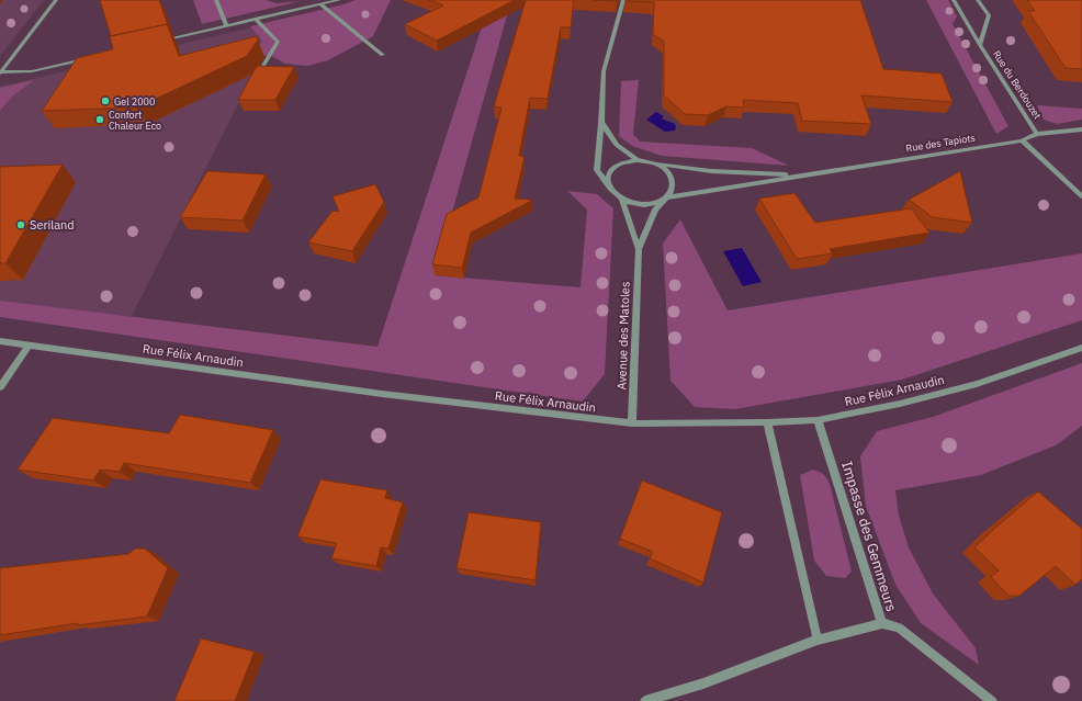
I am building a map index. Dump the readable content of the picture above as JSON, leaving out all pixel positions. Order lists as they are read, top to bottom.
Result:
{
  "streets": {
    "street": [
      "Rue du Berdouzet",
      "Rue des Tapiots",
      "Avenue des Matoles",
      "Rue Félix Arnaudin",
      "Impasse des Gemmeurs"
    ]
  },
  "crossings": [
    ["Rue du Berdouzet", "Rue des Tapiots"],
    ["Rue des Tapiots", "Avenue des Matoles"],
    ["Avenue des Matoles", "Rue Félix Arnaudin"],
    ["Rue Félix Arnaudin", "Impasse des Gemmeurs"]
  ],
  "places": ["Gel 2000", "Confort Chaleur Eco", "Seriland"]
}
